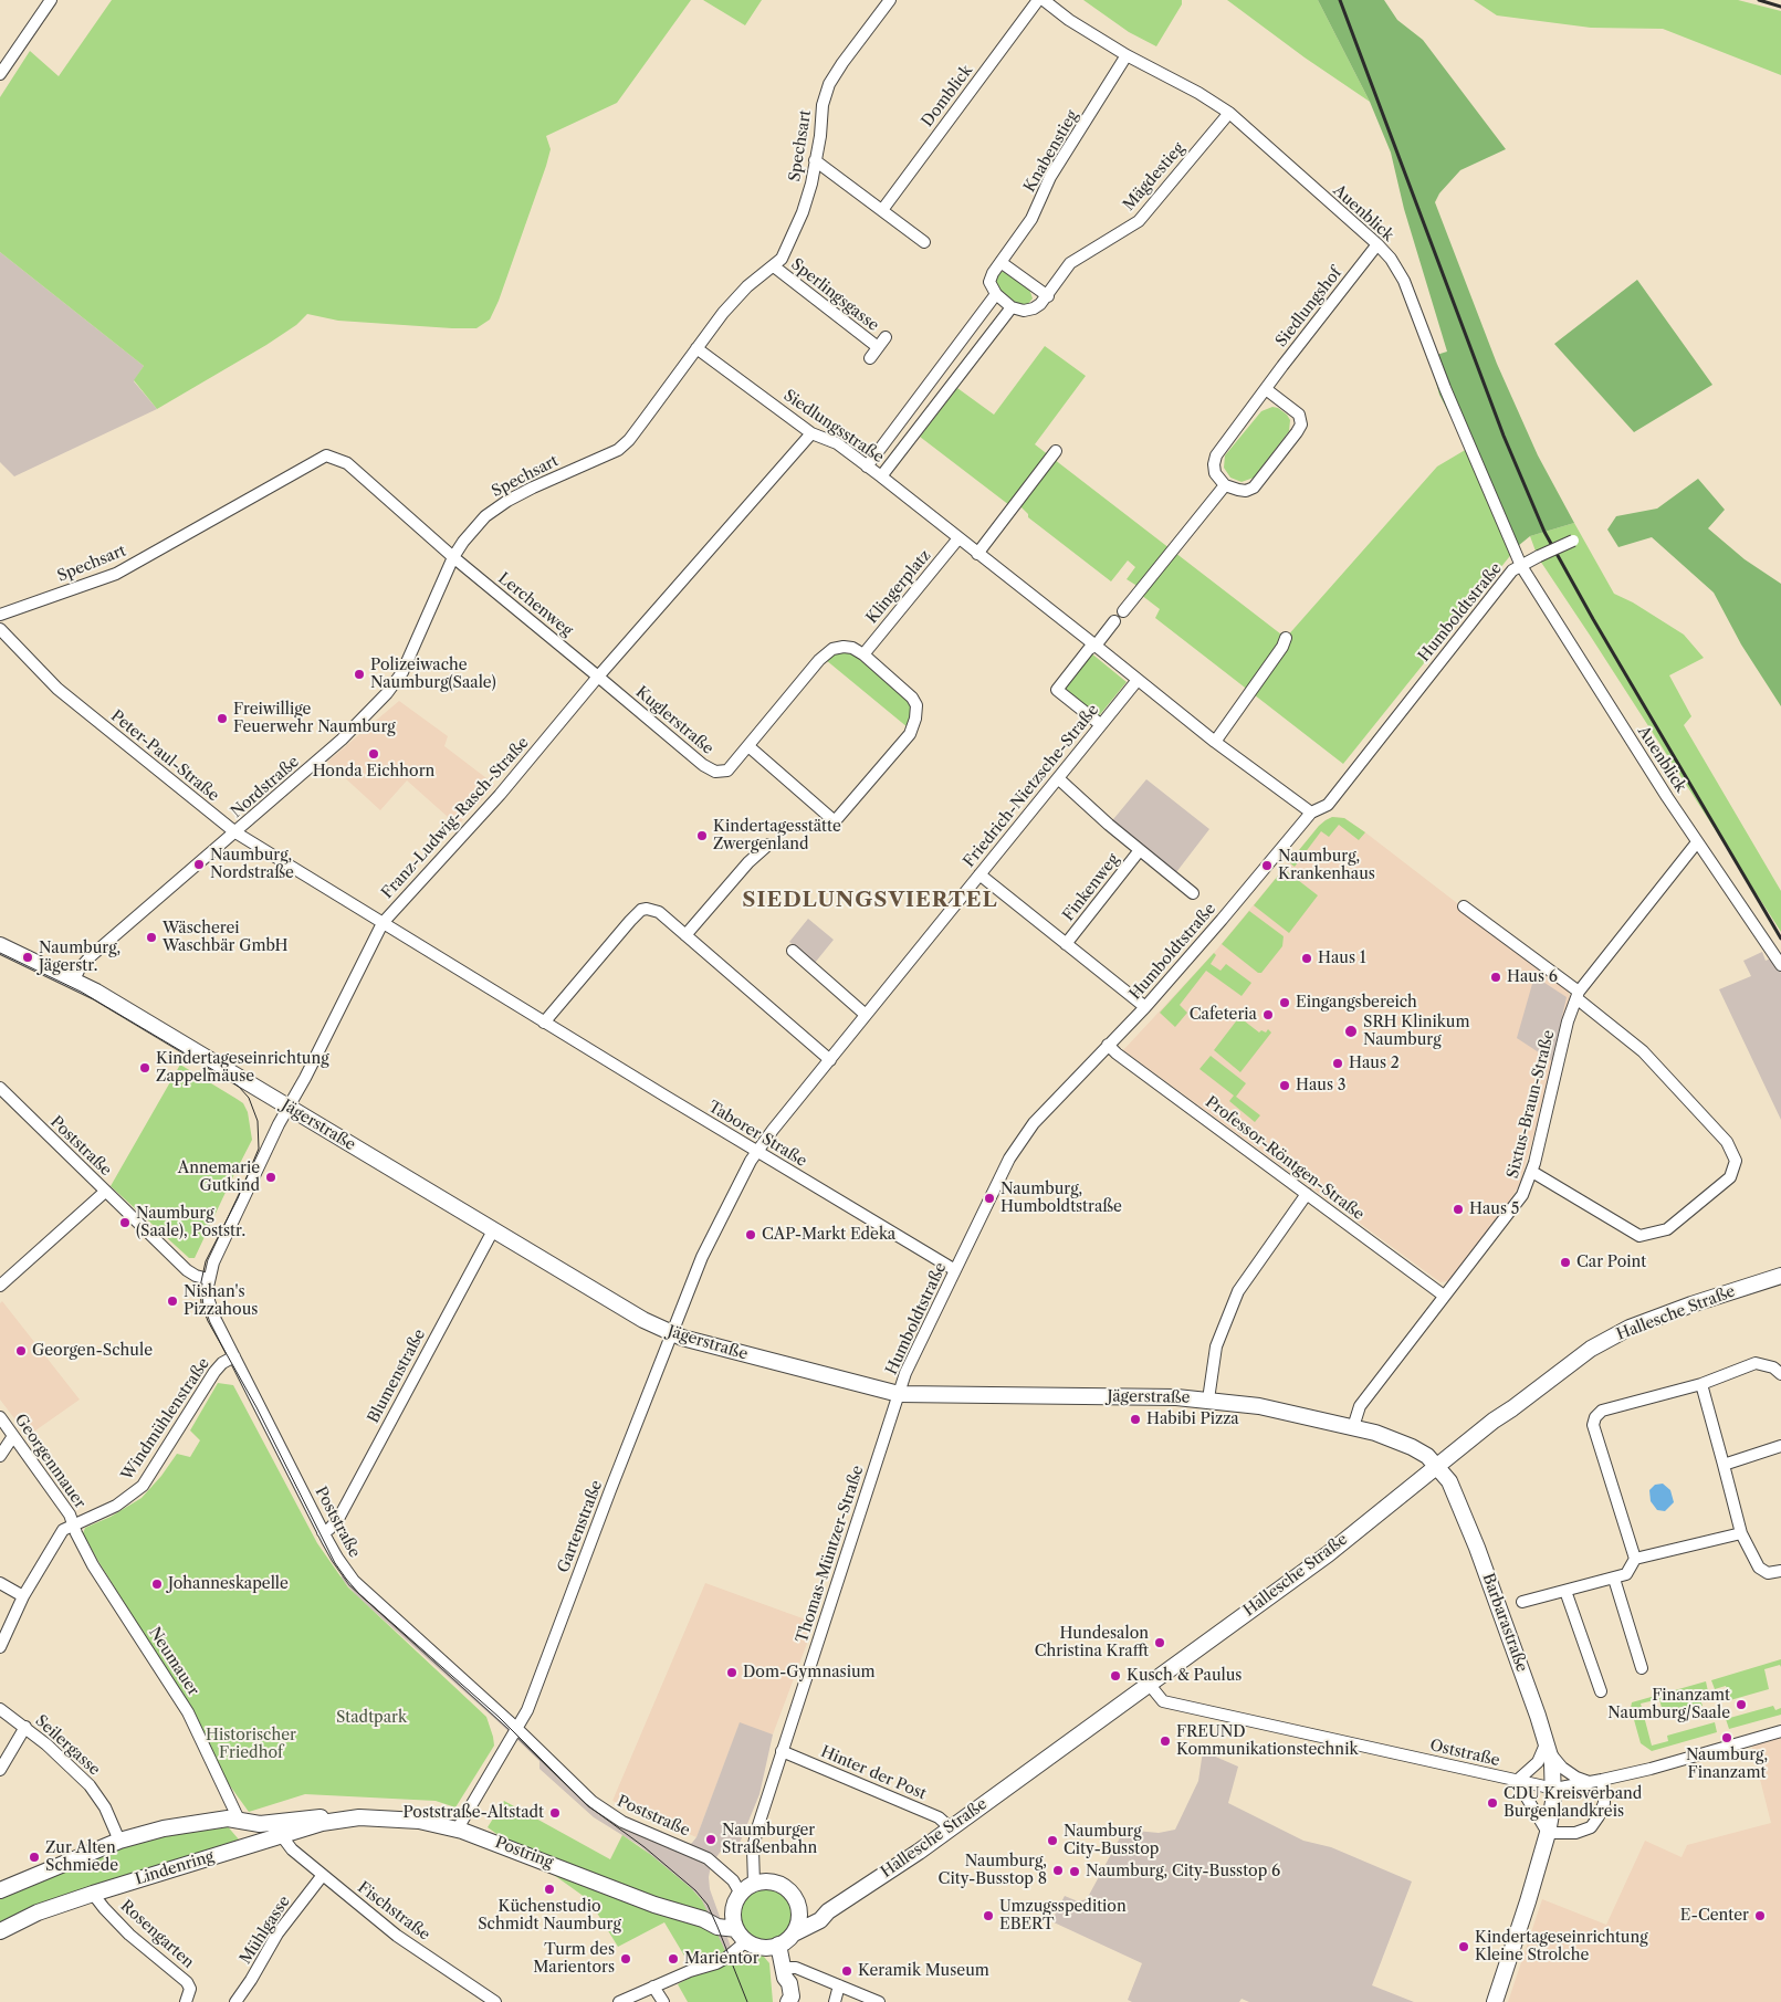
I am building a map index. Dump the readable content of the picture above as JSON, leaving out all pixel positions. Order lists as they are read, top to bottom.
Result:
{
  "streets": {
    "main road": [
      "Jägerstraße",
      "Hallesche Straße",
      "Barbarastraße",
      "Postring",
      "Lindenring"
    ],
    "street": [
      "Domblick",
      "Spechsart",
      "Knabenstieg",
      "Mägdestieg",
      "Auenblick",
      "Sperlingsgasse",
      "Siedlungshof",
      "Siedlungsstraße",
      "Klingerplatz",
      "Lerchenweg",
      "Humboldtstraße",
      "Kuglerstraße",
      "Peter-Paul-Straße",
      "Friedrich-Nietzsche-Straße",
      "Nordstraße",
      "Franz-Ludwig-Rasch-Straße",
      "Finkenweg",
      "Sixtus-Braun-Straße",
      "Taborer Straße",
      "Poststraße",
      "Professor-Röntgen-Straße",
      "Blumenstraße",
      "Windmühlenstraße",
      "Georgenmauer",
      "Gartenstraße",
      "Thomas-Müntzer-Straße",
      "Neumauer",
      "Seilergasse",
      "Oststraße",
      "Hinter der Post",
      "Fischstraße",
      "Mühlgasse",
      "Rosengarten"
    ]
  },
  "crossings": [
    ["Spechsart", "Sperlingsgasse"],
    ["Spechsart", "Siedlungsstraße"],
    ["Spechsart", "Lerchenweg"],
    ["Spechsart", "Nordstraße"],
    ["Knabenstieg", "Auenblick"],
    ["Mägdestieg", "Auenblick"],
    ["Auenblick", "Siedlungshof"],
    ["Auenblick", "Humboldtstraße"],
    ["Auenblick", "Sixtus-Braun-Straße"],
    ["Siedlungsstraße", "Klingerplatz"],
    ["Siedlungsstraße", "Humboldtstraße"],
    ["Siedlungsstraße", "Friedrich-Nietzsche-Straße"],
    ["Siedlungsstraße", "Franz-Ludwig-Rasch-Straße"],
    ["Klingerplatz", "Kuglerstraße"],
    ["Lerchenweg", "Kuglerstraße"],
    ["Lerchenweg", "Nordstraße"],
    ["Lerchenweg", "Franz-Ludwig-Rasch-Straße"],
    ["Humboldtstraße", "Jägerstraße"],
    ["Humboldtstraße", "Taborer Straße"],
    ["Humboldtstraße", "Professor-Röntgen-Straße"],
    ["Humboldtstraße", "Thomas-Müntzer-Straße"],
    ["Kuglerstraße", "Franz-Ludwig-Rasch-Straße"],
    ["Peter-Paul-Straße", "Nordstraße"],
    ["Peter-Paul-Straße", "Franz-Ludwig-Rasch-Straße"],
    ["Peter-Paul-Straße", "Taborer Straße"],
    ["Friedrich-Nietzsche-Straße", "Finkenweg"],
    ["Friedrich-Nietzsche-Straße", "Jägerstraße"],
    ["Friedrich-Nietzsche-Straße", "Taborer Straße"],
    ["Friedrich-Nietzsche-Straße", "Gartenstraße"],
    ["Nordstraße", "Jägerstraße"],
    ["Franz-Ludwig-Rasch-Straße", "Jägerstraße"],
    ["Franz-Ludwig-Rasch-Straße", "Taborer Straße"],
    ["Franz-Ludwig-Rasch-Straße", "Poststraße"],
    ["Sixtus-Braun-Straße", "Jägerstraße"],
    ["Sixtus-Braun-Straße", "Professor-Röntgen-Straße"],
    ["Jägerstraße", "Hallesche Straße"],
    ["Jägerstraße", "Blumenstraße"],
    ["Jägerstraße", "Gartenstraße"],
    ["Jägerstraße", "Thomas-Müntzer-Straße"],
    ["Jägerstraße", "Barbarastraße"],
    ["Poststraße", "Hallesche Straße"],
    ["Poststraße", "Blumenstraße"],
    ["Poststraße", "Windmühlenstraße"],
    ["Poststraße", "Gartenstraße"],
    ["Poststraße", "Thomas-Müntzer-Straße"],
    ["Poststraße", "Postring"],
    ["Hallesche Straße", "Thomas-Müntzer-Straße"],
    ["Hallesche Straße", "Barbarastraße"],
    ["Hallesche Straße", "Oststraße"],
    ["Hallesche Straße", "Hinter der Post"],
    ["Hallesche Straße", "Postring"],
    ["Windmühlenstraße", "Georgenmauer"],
    ["Windmühlenstraße", "Neumauer"],
    ["Georgenmauer", "Neumauer"],
    ["Gartenstraße", "Postring"],
    ["Thomas-Müntzer-Straße", "Hinter der Post"],
    ["Thomas-Müntzer-Straße", "Postring"],
    ["Barbarastraße", "Oststraße"],
    ["Neumauer", "Lindenring"],
    ["Seilergasse", "Lindenring"],
    ["Postring", "Lindenring"],
    ["Lindenring", "Fischstraße"],
    ["Lindenring", "Rosengarten"],
    ["Fischstraße", "Mühlgasse"]
  ],
  "districts": ["SIEDLUNGSVIERTEL"],
  "parks": ["Stadtpark", "Historischer Friedhof"],
  "places": [
    "Polizeiwache Naumburg(Saale)",
    "Freiwillige Feuerwehr Naumburg",
    "Honda Eichhorn",
    "Kindertagesstätte Zwergenland",
    "Naumburg, Nordstraße",
    "Naumburg, Krankenhaus",
    "Wäscherei Waschbär GmbH",
    "Naumburg, Jägerstr.",
    "Haus 1",
    "Haus 6",
    "Eingangsbereich",
    "Cafeteria",
    "SRH Klinikum Naumburg",
    "Haus 2",
    "Kindertageseinrichtung Zappelmäuse",
    "Haus 3",
    "Annemarie Gutkind",
    "Naumburg, Humboldtstraße",
    "Haus 5",
    "Naumburg (Saale), Poststr.",
    "CAP-Markt Edeka",
    "Car Point",
    "Nishan's Pizzahous",
    "Georgen-Schule",
    "Habibi Pizza",
    "Johanneskapelle",
    "Hundesalon Christina Krafft",
    "Dom-Gymnasium",
    "Kusch & Paulus",
    "Finanzamt Naumburg/Saale",
    "Naumburg, Finanzamt",
    "FREUND Kommunikationstechnik",
    "CDU Kreisverband Burgenlandkreis",
    "Poststraße-Altstadt",
    "Naumburger Straßenbahn",
    "Naumburg City-Busstop",
    "Zur Alten Schmiede",
    "Naumburg, City-Busstop 8",
    "Naumburg, City-Busstop 6",
    "Küchenstudio Schmidt Naumburg",
    "Umzugsspedition EBERT",
    "E-Center",
    "Kindertageseinrichtung Kleine Strolche",
    "Turm des Marientors",
    "Marientor",
    "Keramik Museum"
  ]
}
